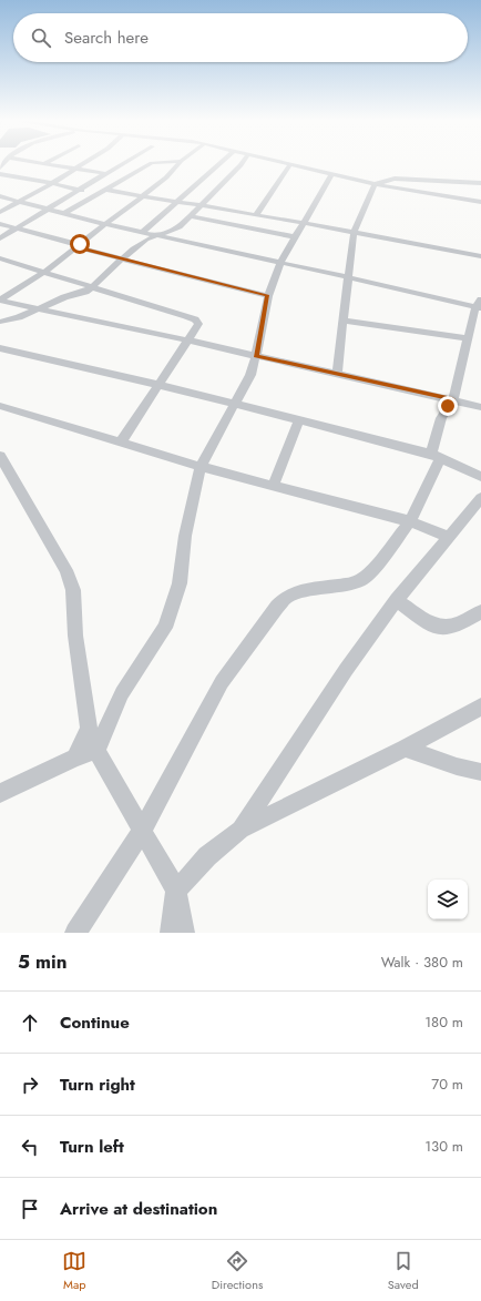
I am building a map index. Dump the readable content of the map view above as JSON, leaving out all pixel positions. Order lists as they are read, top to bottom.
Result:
{
  "page": {
    "search": "Search here",
    "heading": ["5 min", "Walk · 380 m"],
    "list": [
      ["Continue", "180 m"],
      ["Turn right", "70 m"],
      ["Turn left", "130 m"],
      "Arrive at destination"
    ],
    "nav": ["Map", "Directions", "Saved"]
  }
}
